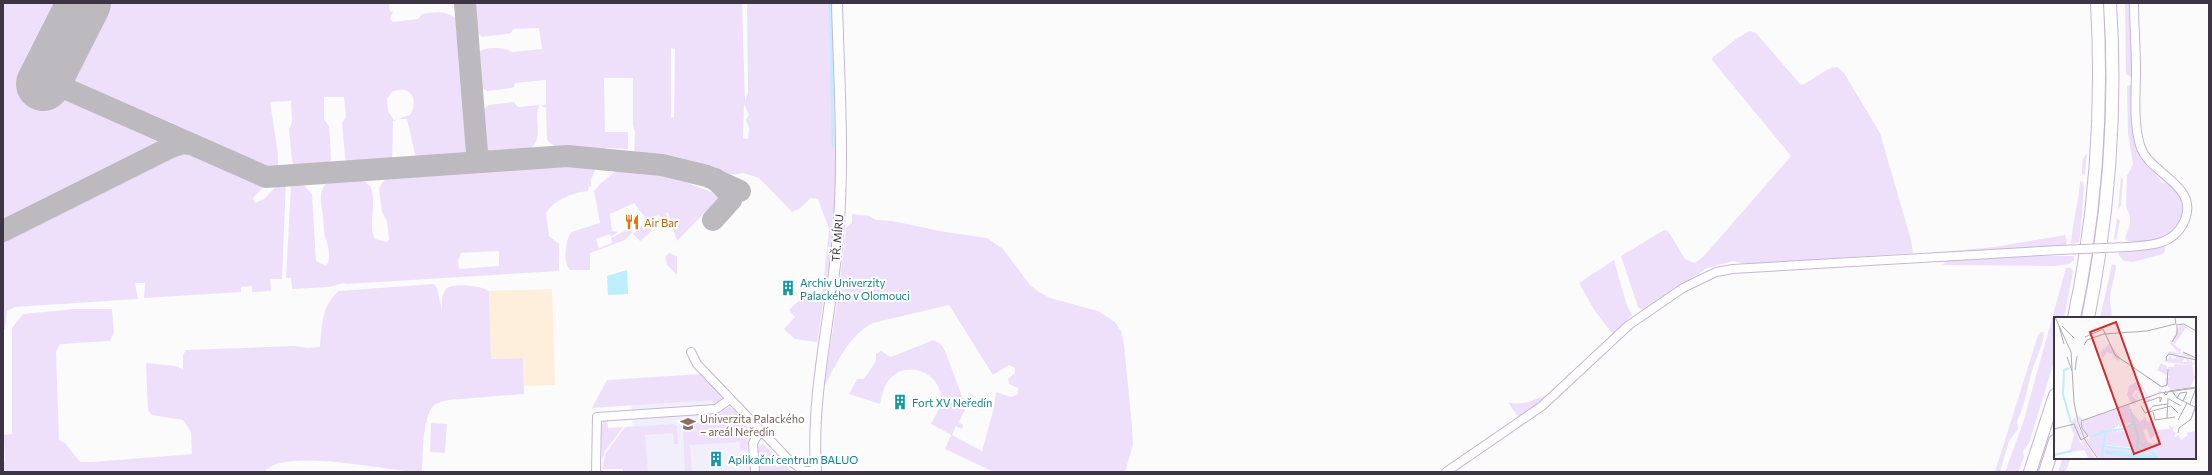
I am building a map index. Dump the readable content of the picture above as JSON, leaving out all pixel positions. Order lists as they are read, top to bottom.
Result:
{
  "streets": {
    "main road": ["TŘ. MÍRU"]
  },
  "places": {
    "restaurant": ["Air Bar"],
    "building": ["Archiv Univerzity Palackého v Olomouci", "Fort XV Neředín", "Aplikační centrum BALUO"],
    "school or university": ["Univerzita Palackého – areál Neředín"]
  }
}
